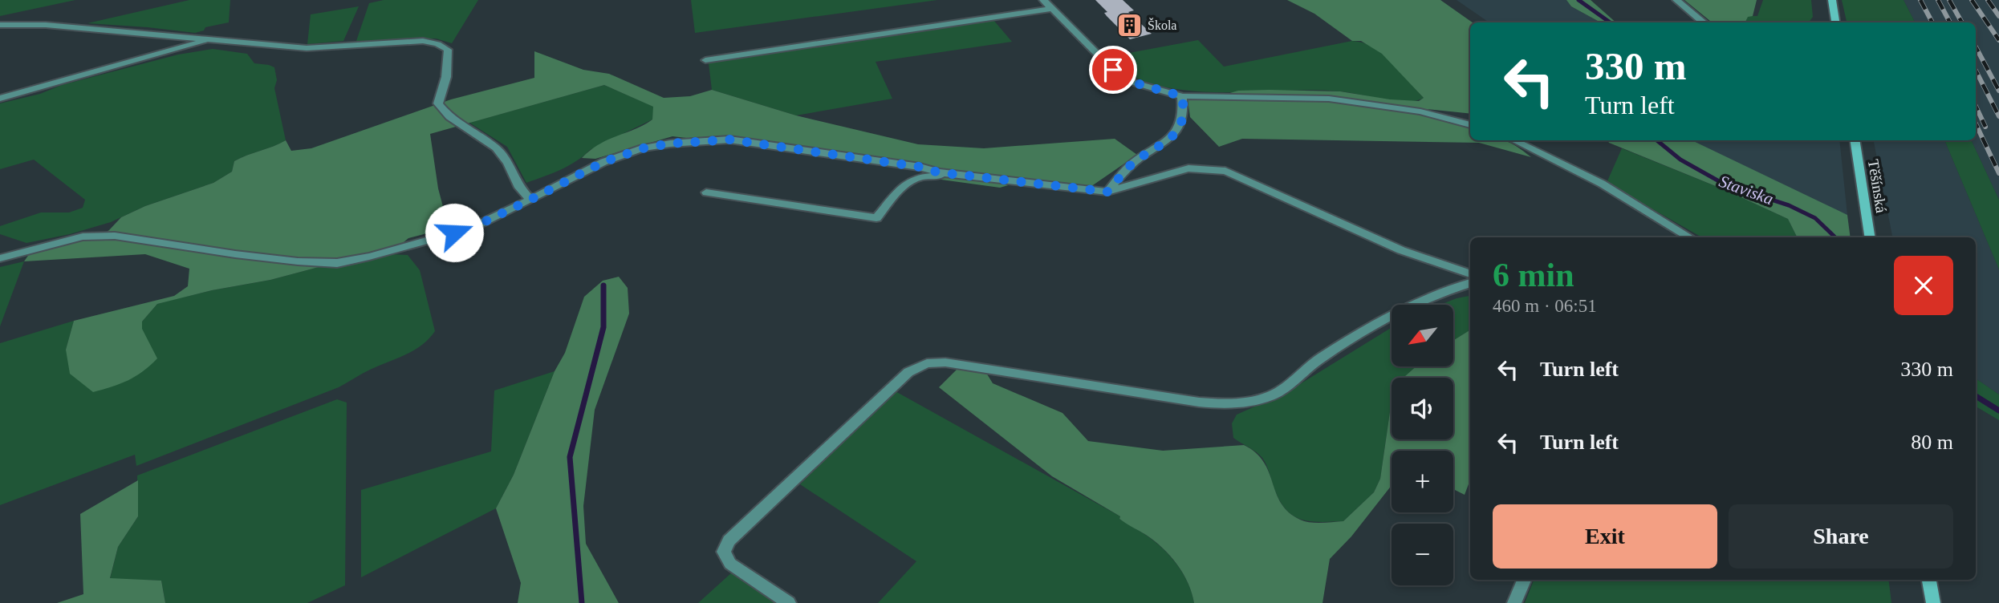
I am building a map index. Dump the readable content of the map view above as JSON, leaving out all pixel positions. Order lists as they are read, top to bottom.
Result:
{
  "streets": {
    "main road": ["Těšínská"]
  },
  "water": ["Staviska"],
  "places": {
    "building": ["Škola"]
  },
  "north": "bottom left",
  "page": {
    "turn": ["330 m", "Turn left"],
    "heading": ["6 min", "460 m · 06:51"],
    "map_buttons": ["+", "−"],
    "list": [
      {
        "name": "Turn left",
        "value": "330 m"
      },
      {
        "name": "Turn left",
        "value": "80 m"
      }
    ],
    "buttons": ["Exit", "Share"]
  }
}
